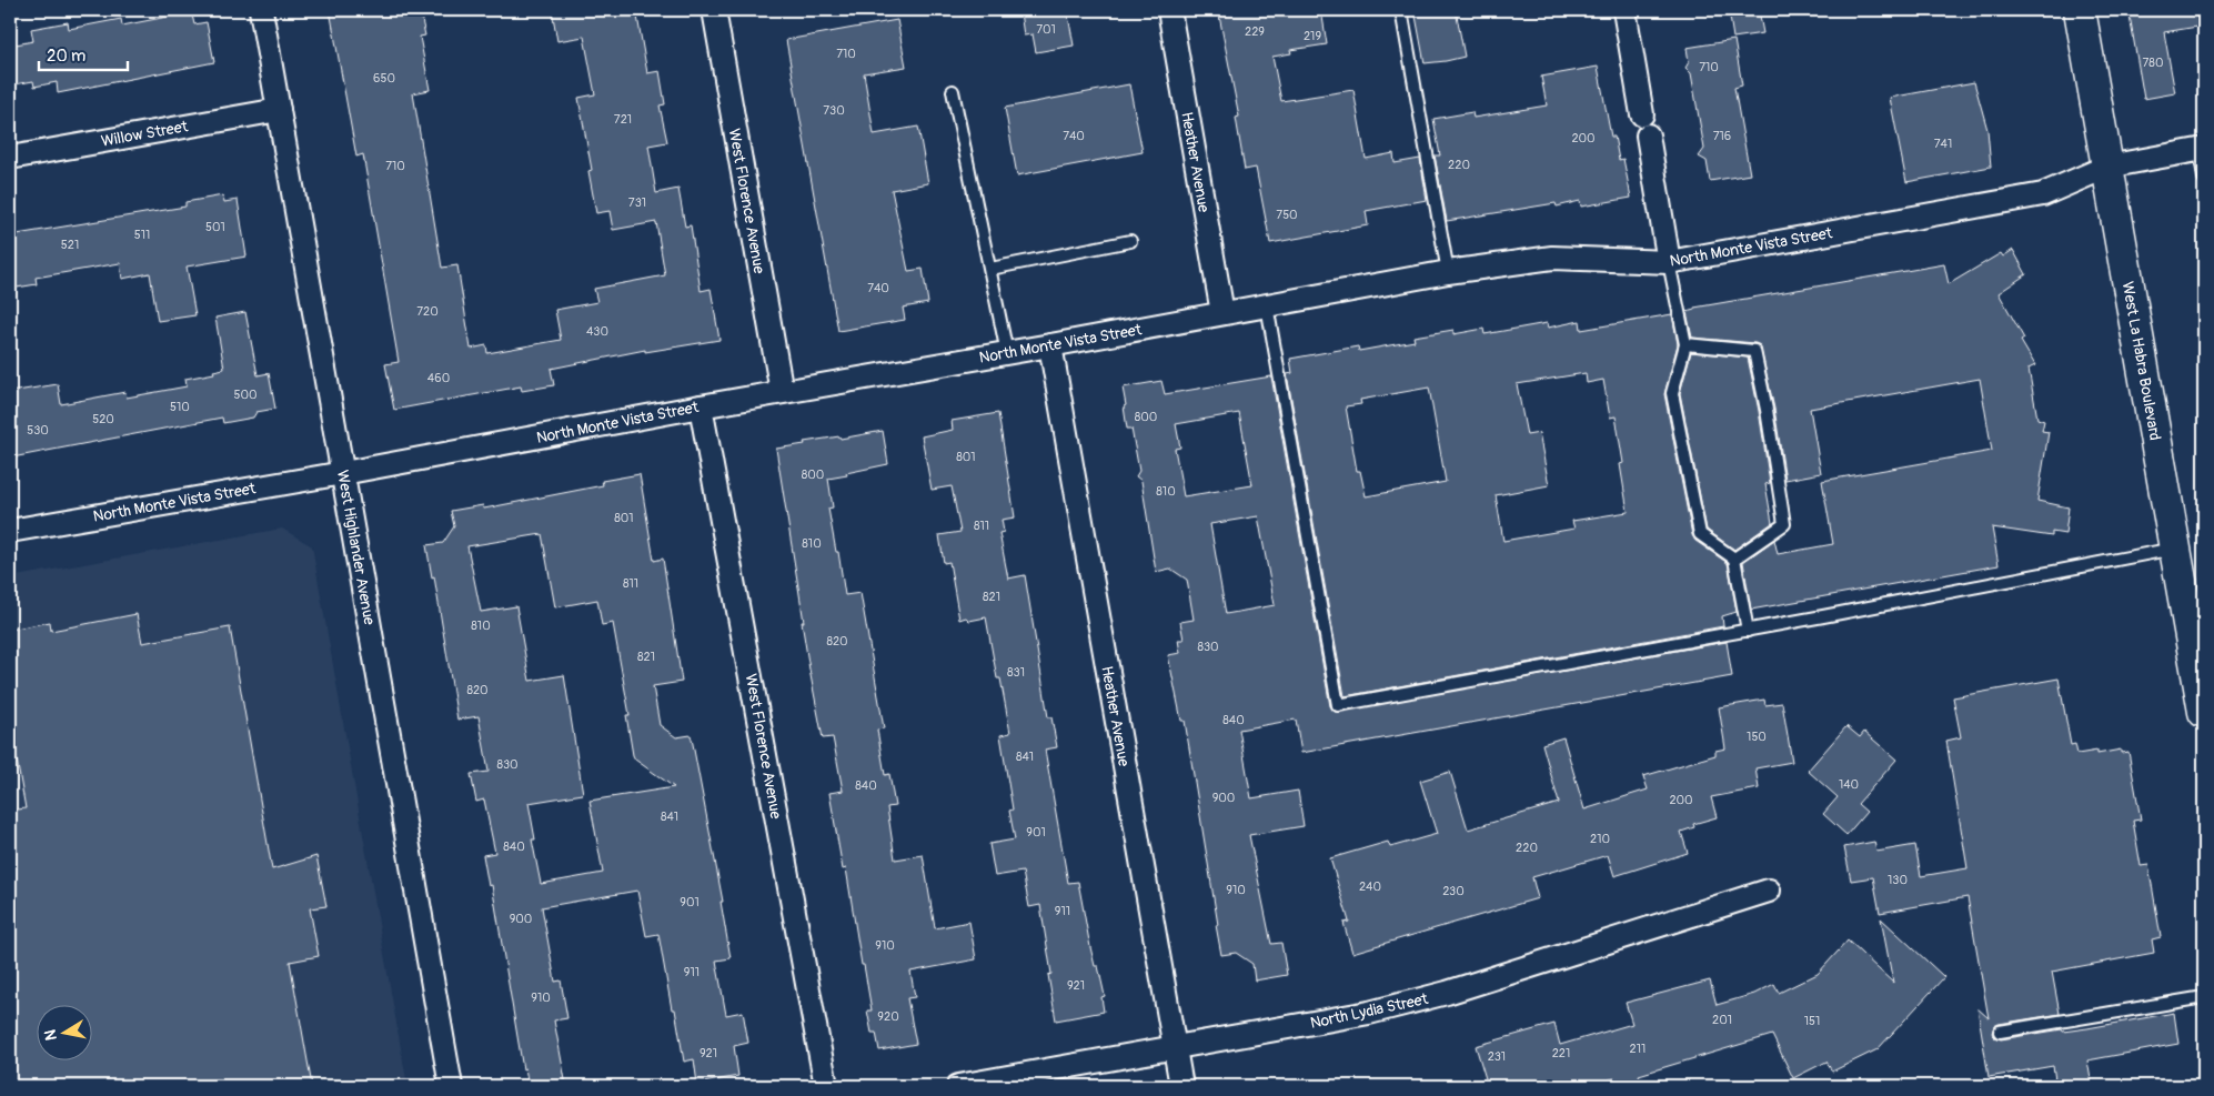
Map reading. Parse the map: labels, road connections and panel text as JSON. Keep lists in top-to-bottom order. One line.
{"streets":{"main road":["West La Habra Boulevard"],"street":["Willow Street","Heather Avenue","West Florence Avenue","North Monte Vista Street","West Highlander Avenue","North Lydia Street"]},"crossings":[["Willow Street","West Highlander Avenue"],["Heather Avenue","North Monte Vista Street"],["Heather Avenue","North Lydia Street"],["West Florence Avenue","North Monte Vista Street"],["North Monte Vista Street","West La Habra Boulevard"],["North Monte Vista Street","West Highlander Avenue"]],"house_numbers":["701","229","219","710","780","710","650","730","721","740","716","200","741","220","710","731","750","501","511","521","740","720","430","460","500","510","800","520","530","801","800","810","801","811","810","811","821","810","820","830","821","831","820","840","150","841","830","140","840","900","200","841","901","210","840","220","130","240","910","230","901","911","900","910","911","921","910","920","201","151","211","921","221","231"],"scale_bar":"20 m","north":"left"}
